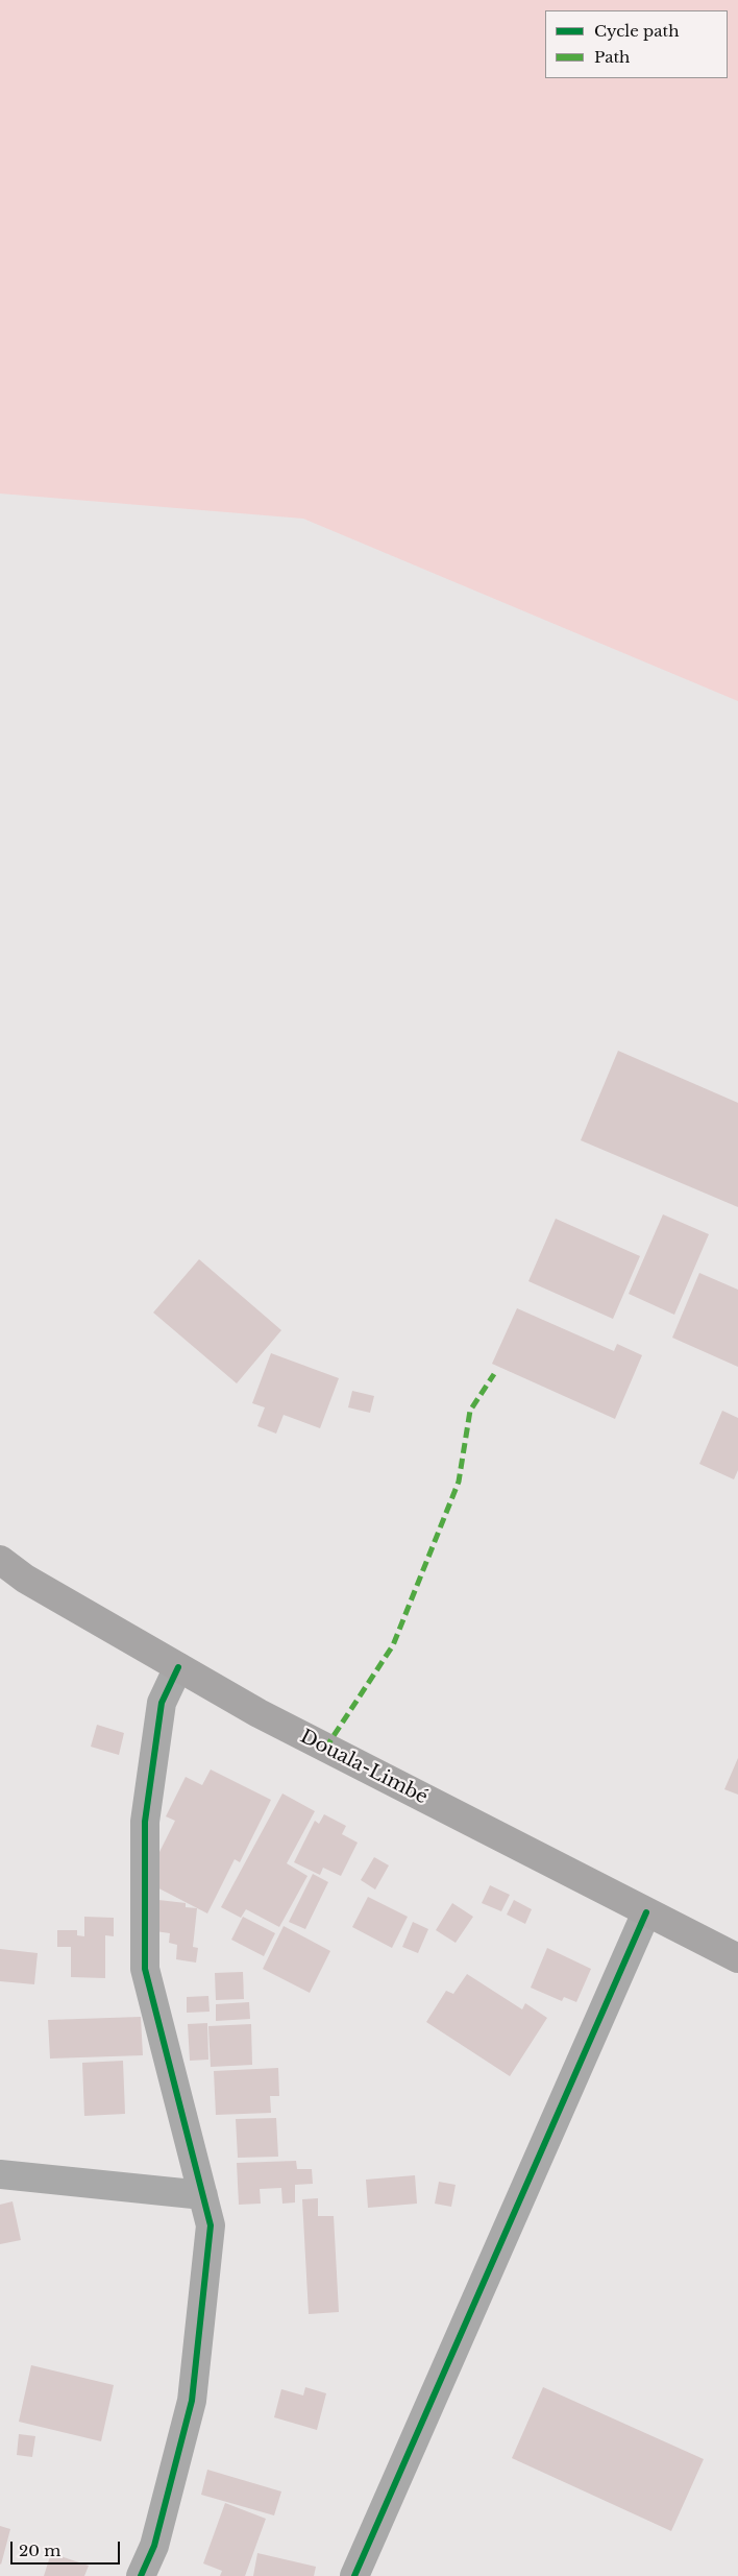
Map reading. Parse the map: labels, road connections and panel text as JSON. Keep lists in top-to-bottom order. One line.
{"streets":{"highway":["Douala-Limbé"]},"legend":["Cycle path","Path"],"scale_bar":"20 m"}
